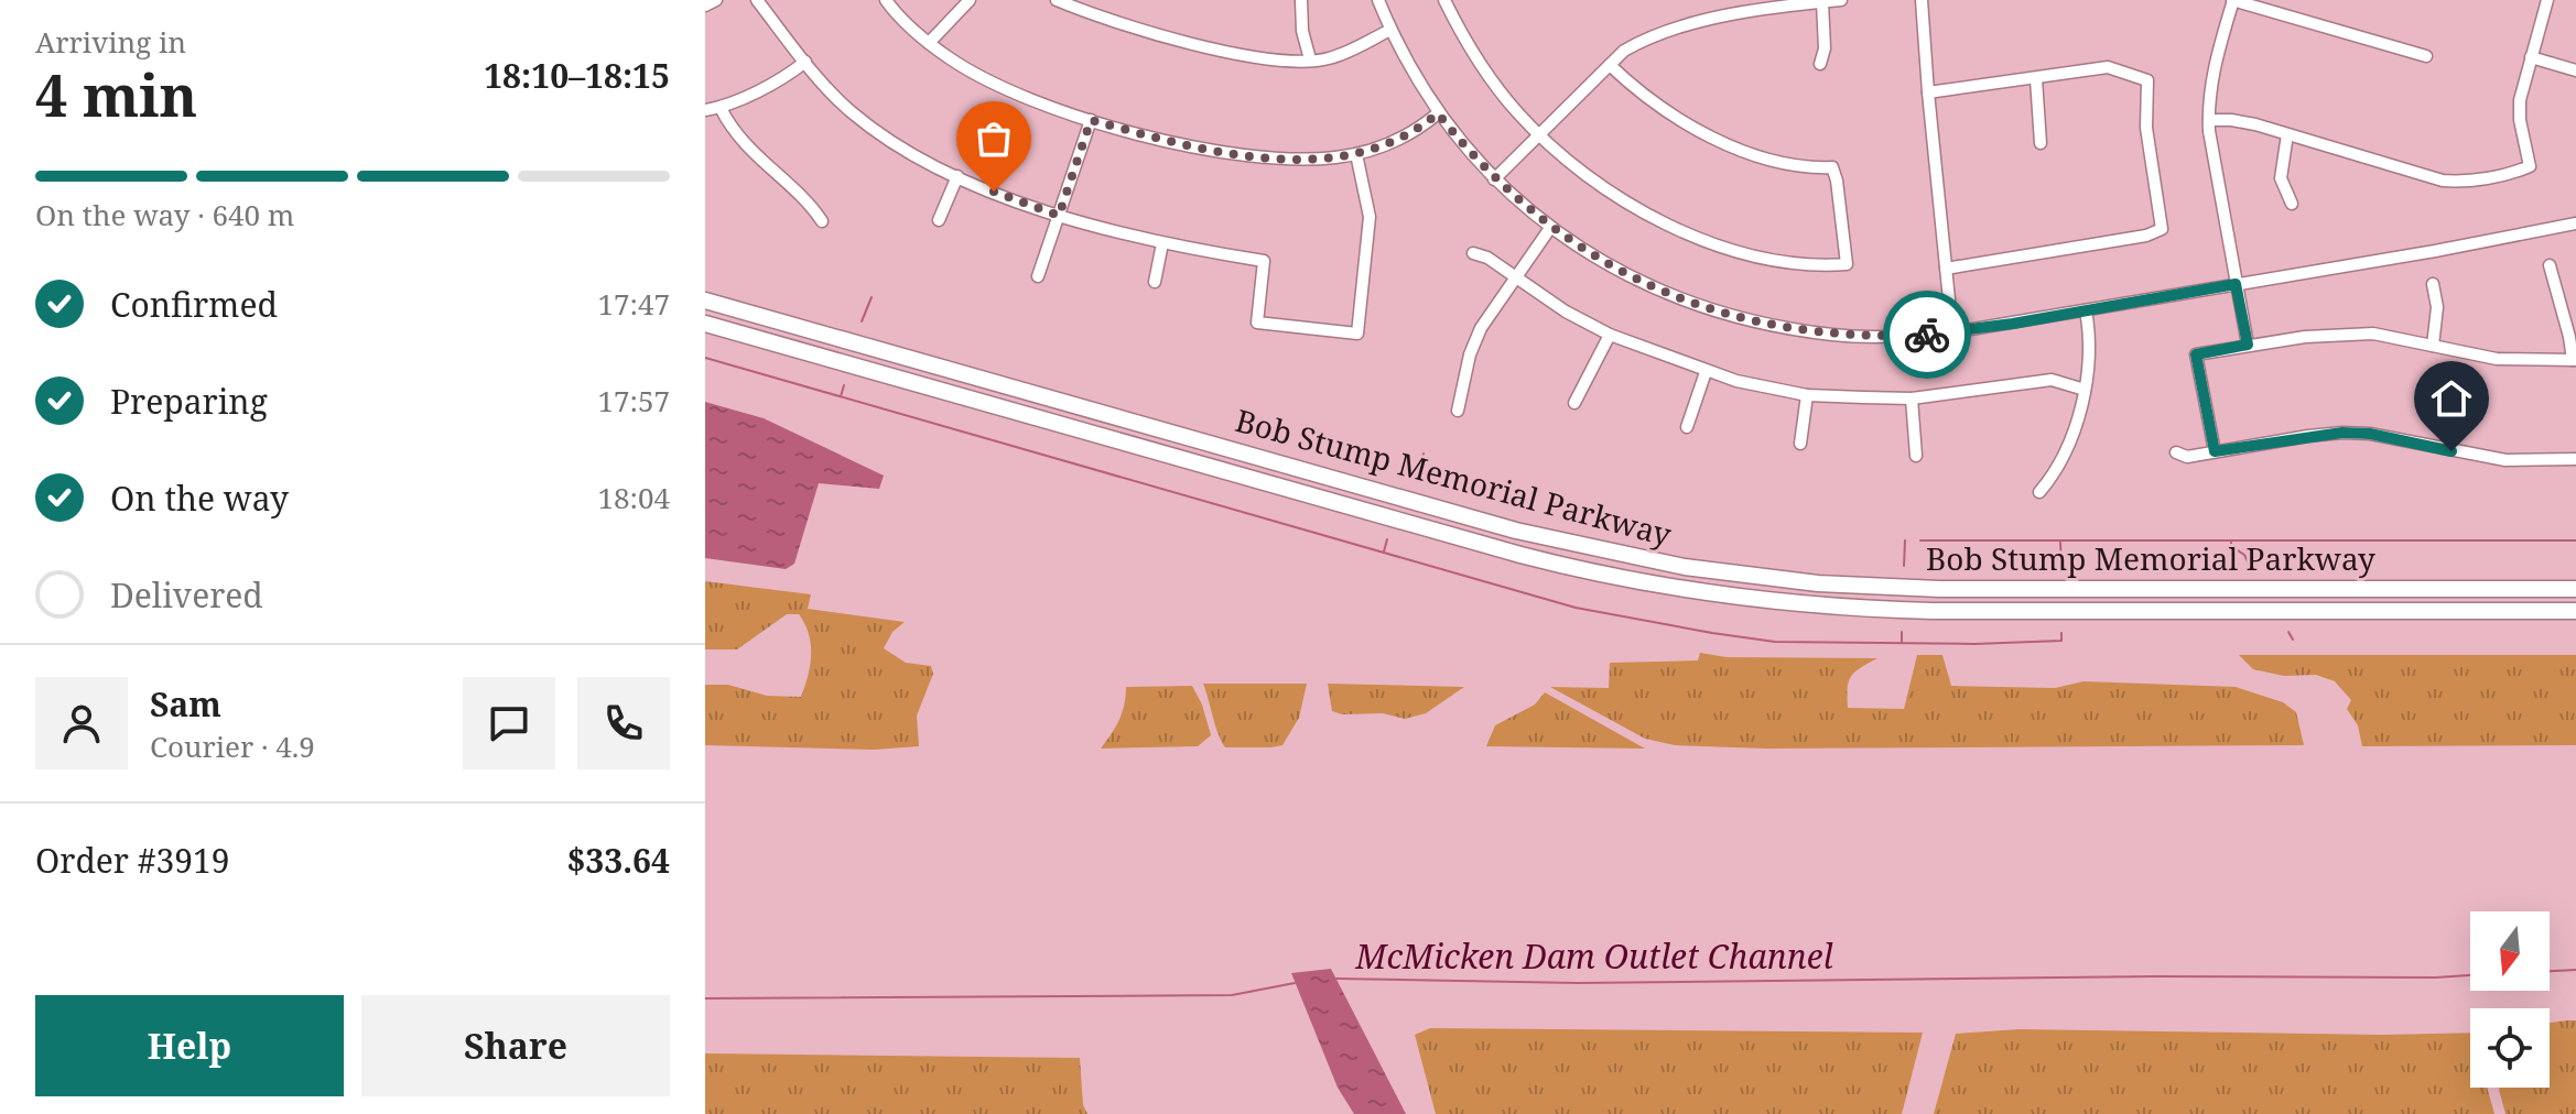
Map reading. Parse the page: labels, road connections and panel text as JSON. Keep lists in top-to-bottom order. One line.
{"streets":{"highway":["Bob Stump Memorial Parkway"]},"water":["McMicken Dam Outlet Channel"],"north":"bottom","page":{"heading":["4 min","Arriving in","18:10–18:15"],"panel":["Sam","Courier · 4.9","Order #3919","$33.64"],"bar":"On the way · 640 m","list":[["Confirmed","17:47"],["Preparing","17:57"],["On the way","18:04"],"Delivered"],"buttons":["Help","Share"]}}
